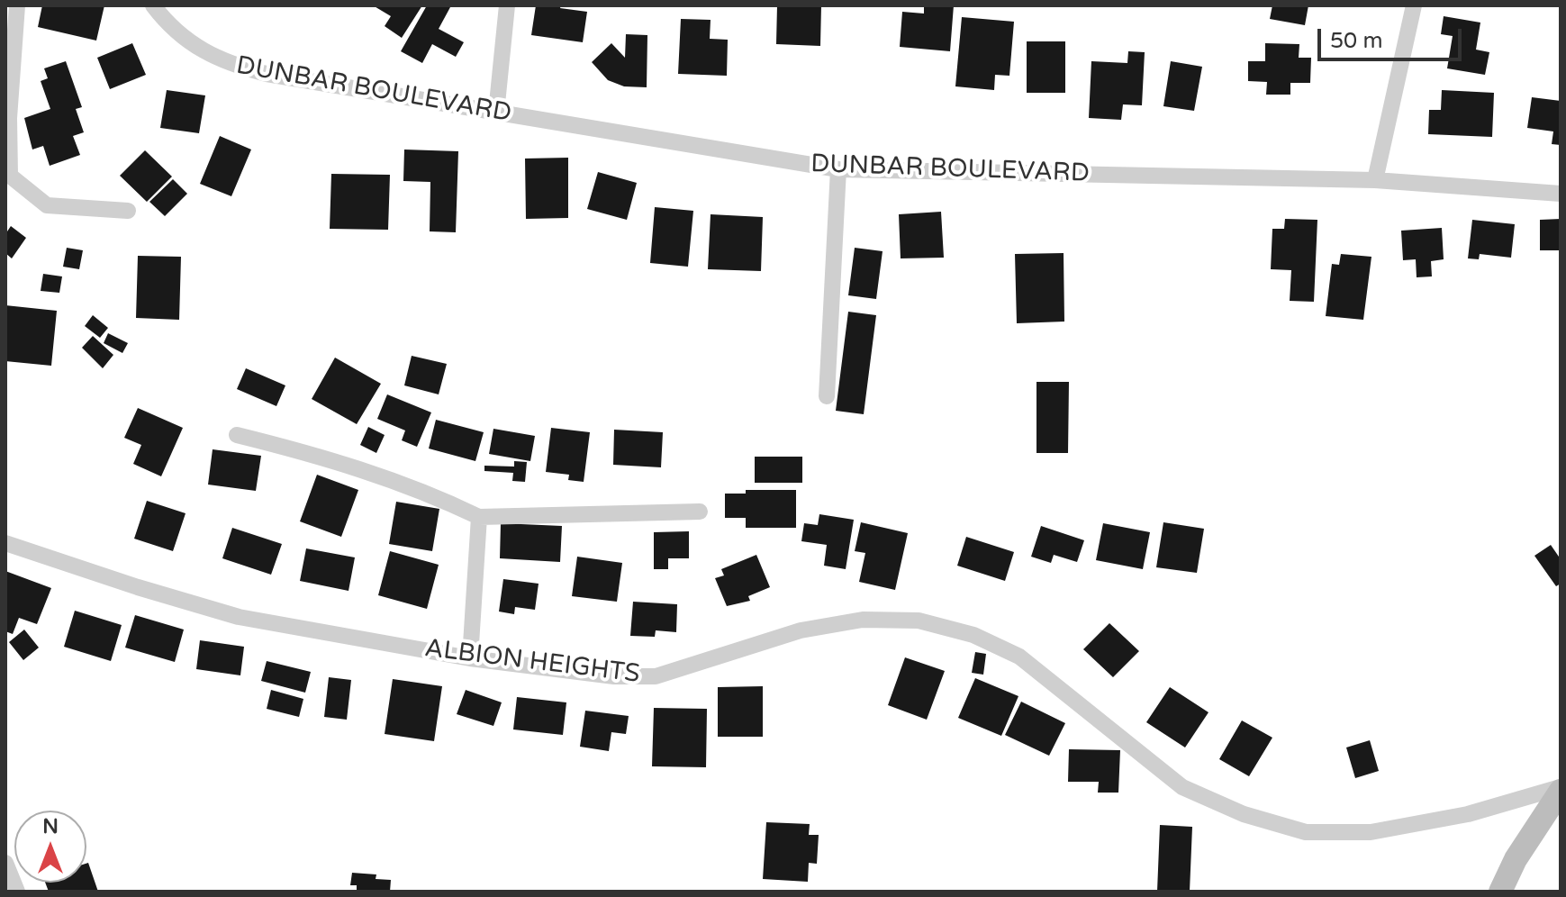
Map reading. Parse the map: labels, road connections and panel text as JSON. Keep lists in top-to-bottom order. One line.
{"streets":{"street":["DUNBAR BOULEVARD","ALBION HEIGHTS"]},"scale_bar":"50 m","north":"top"}
